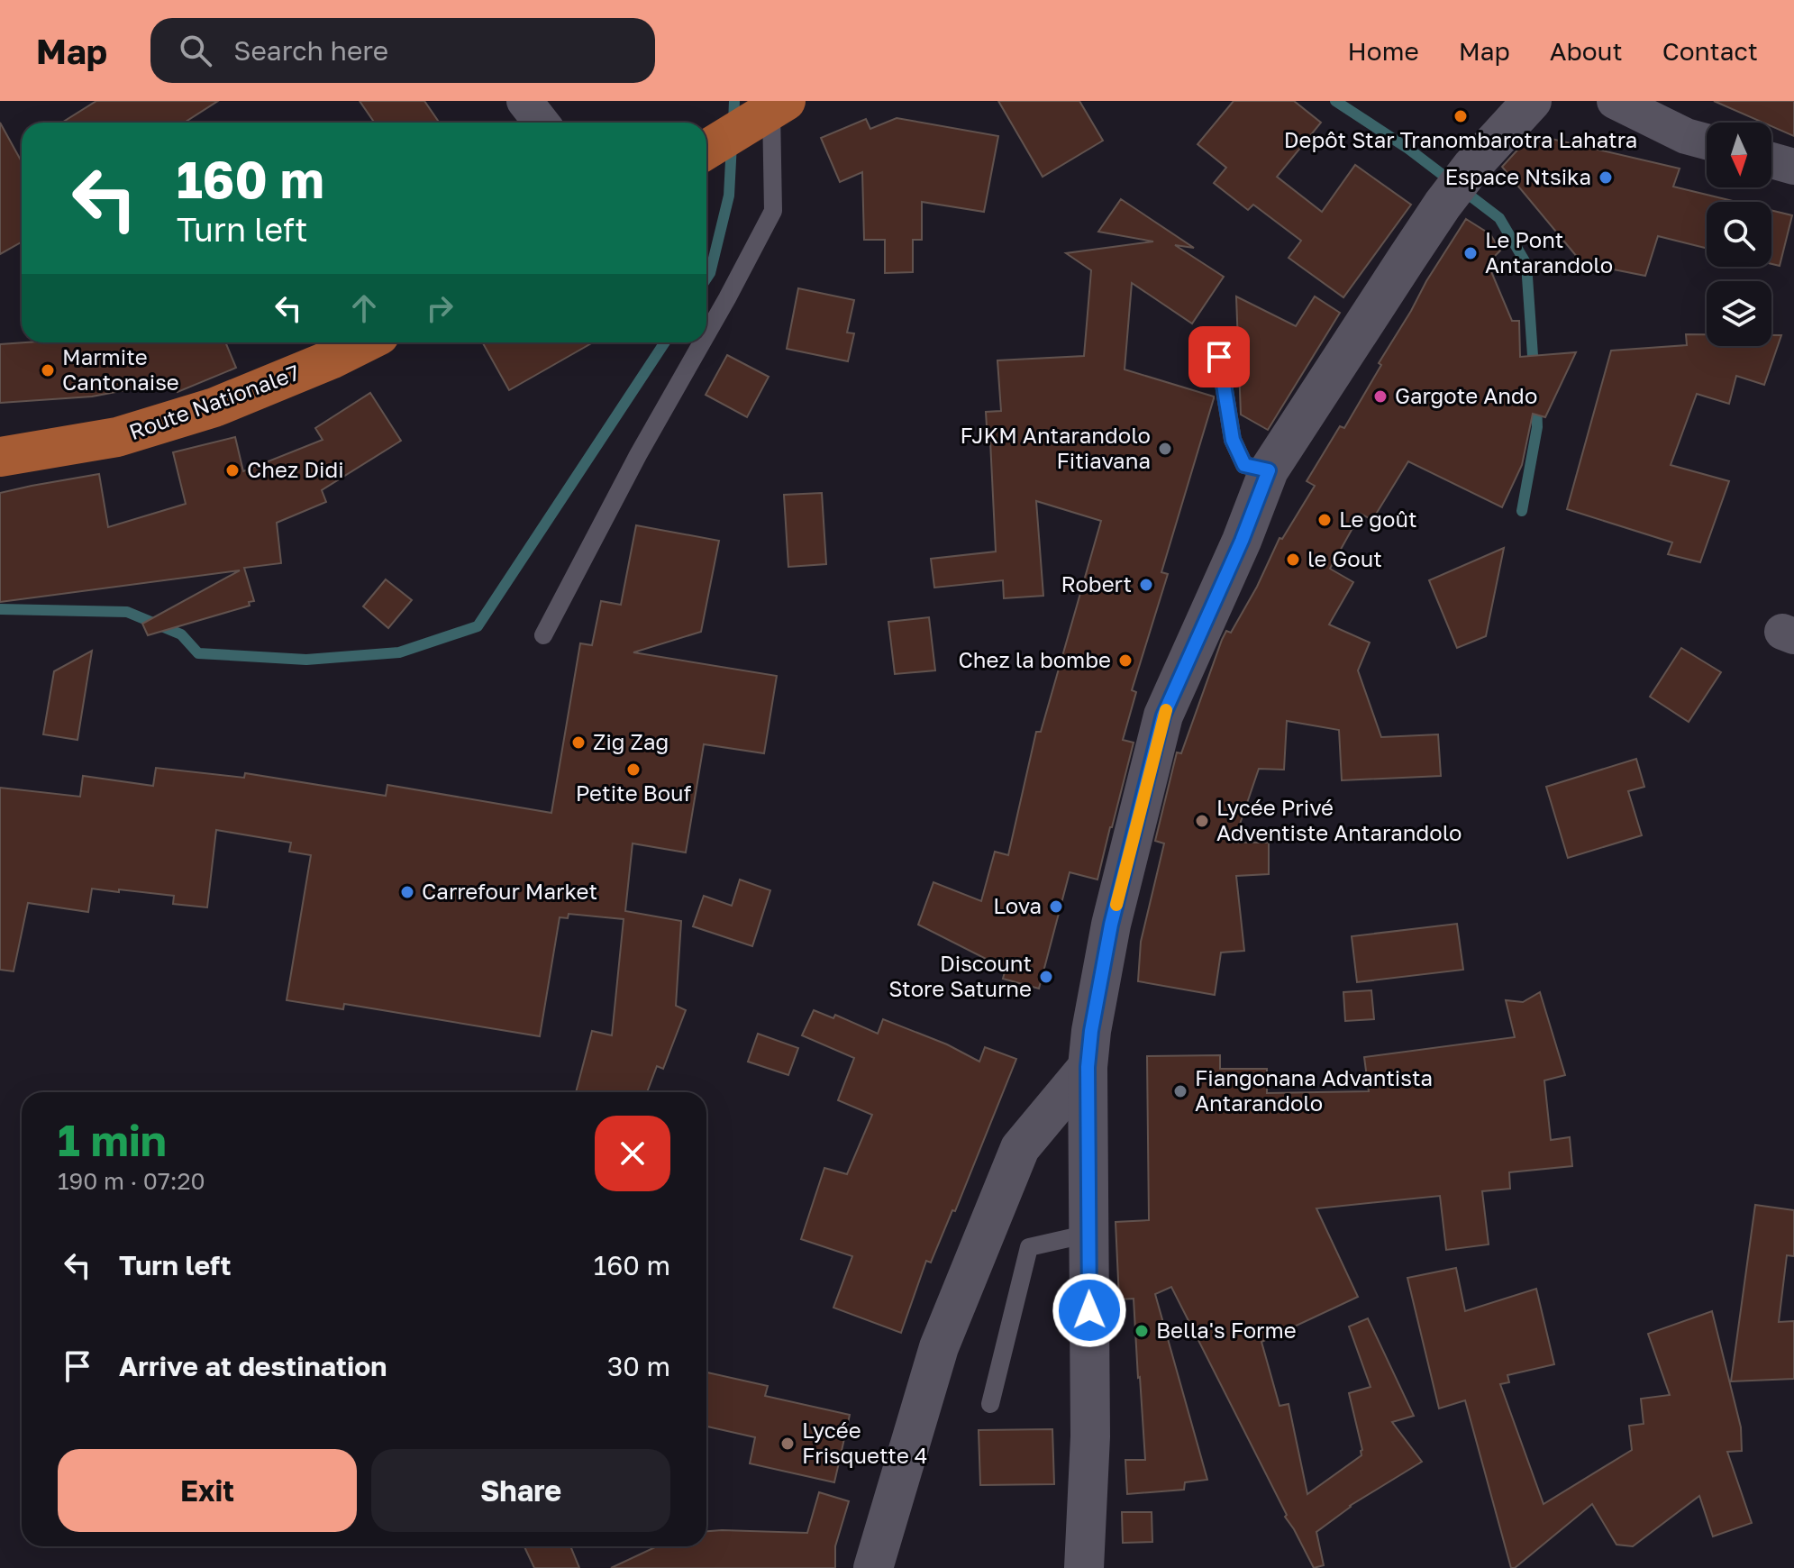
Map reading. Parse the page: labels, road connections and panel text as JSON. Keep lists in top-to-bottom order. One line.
{"streets":{"main road":["Route Nationale7"]},"places":["Depôt Star Tranombarotra Lahatra","Espace Ntsika","Le Pont Antarandolo","Marmite Cantonaise","Gargote Ando","FJKM Antarandolo Fitiavana","Chez Didi","Le goût","le Gout","Robert","Chez la bombe","Zig Zag","Petite Bouf","Lycée Privé Adventiste Antarandolo","Carrefour Market","Lova","Discount Store Saturne","Fiangonana Advantista Antarandolo","Bella's Forme","Lycée Frisquette 4"],"north":"bottom","page":{"header":"Map","search":"Search here","nav":["Home","Map","About","Contact"],"turn":["160 m","Turn left"],"heading":["1 min","190 m · 07:20"],"list":[{"name":"Turn left","value":"160 m"},{"name":"Arrive at destination","value":"30 m"}],"buttons":["Exit","Share"]}}
